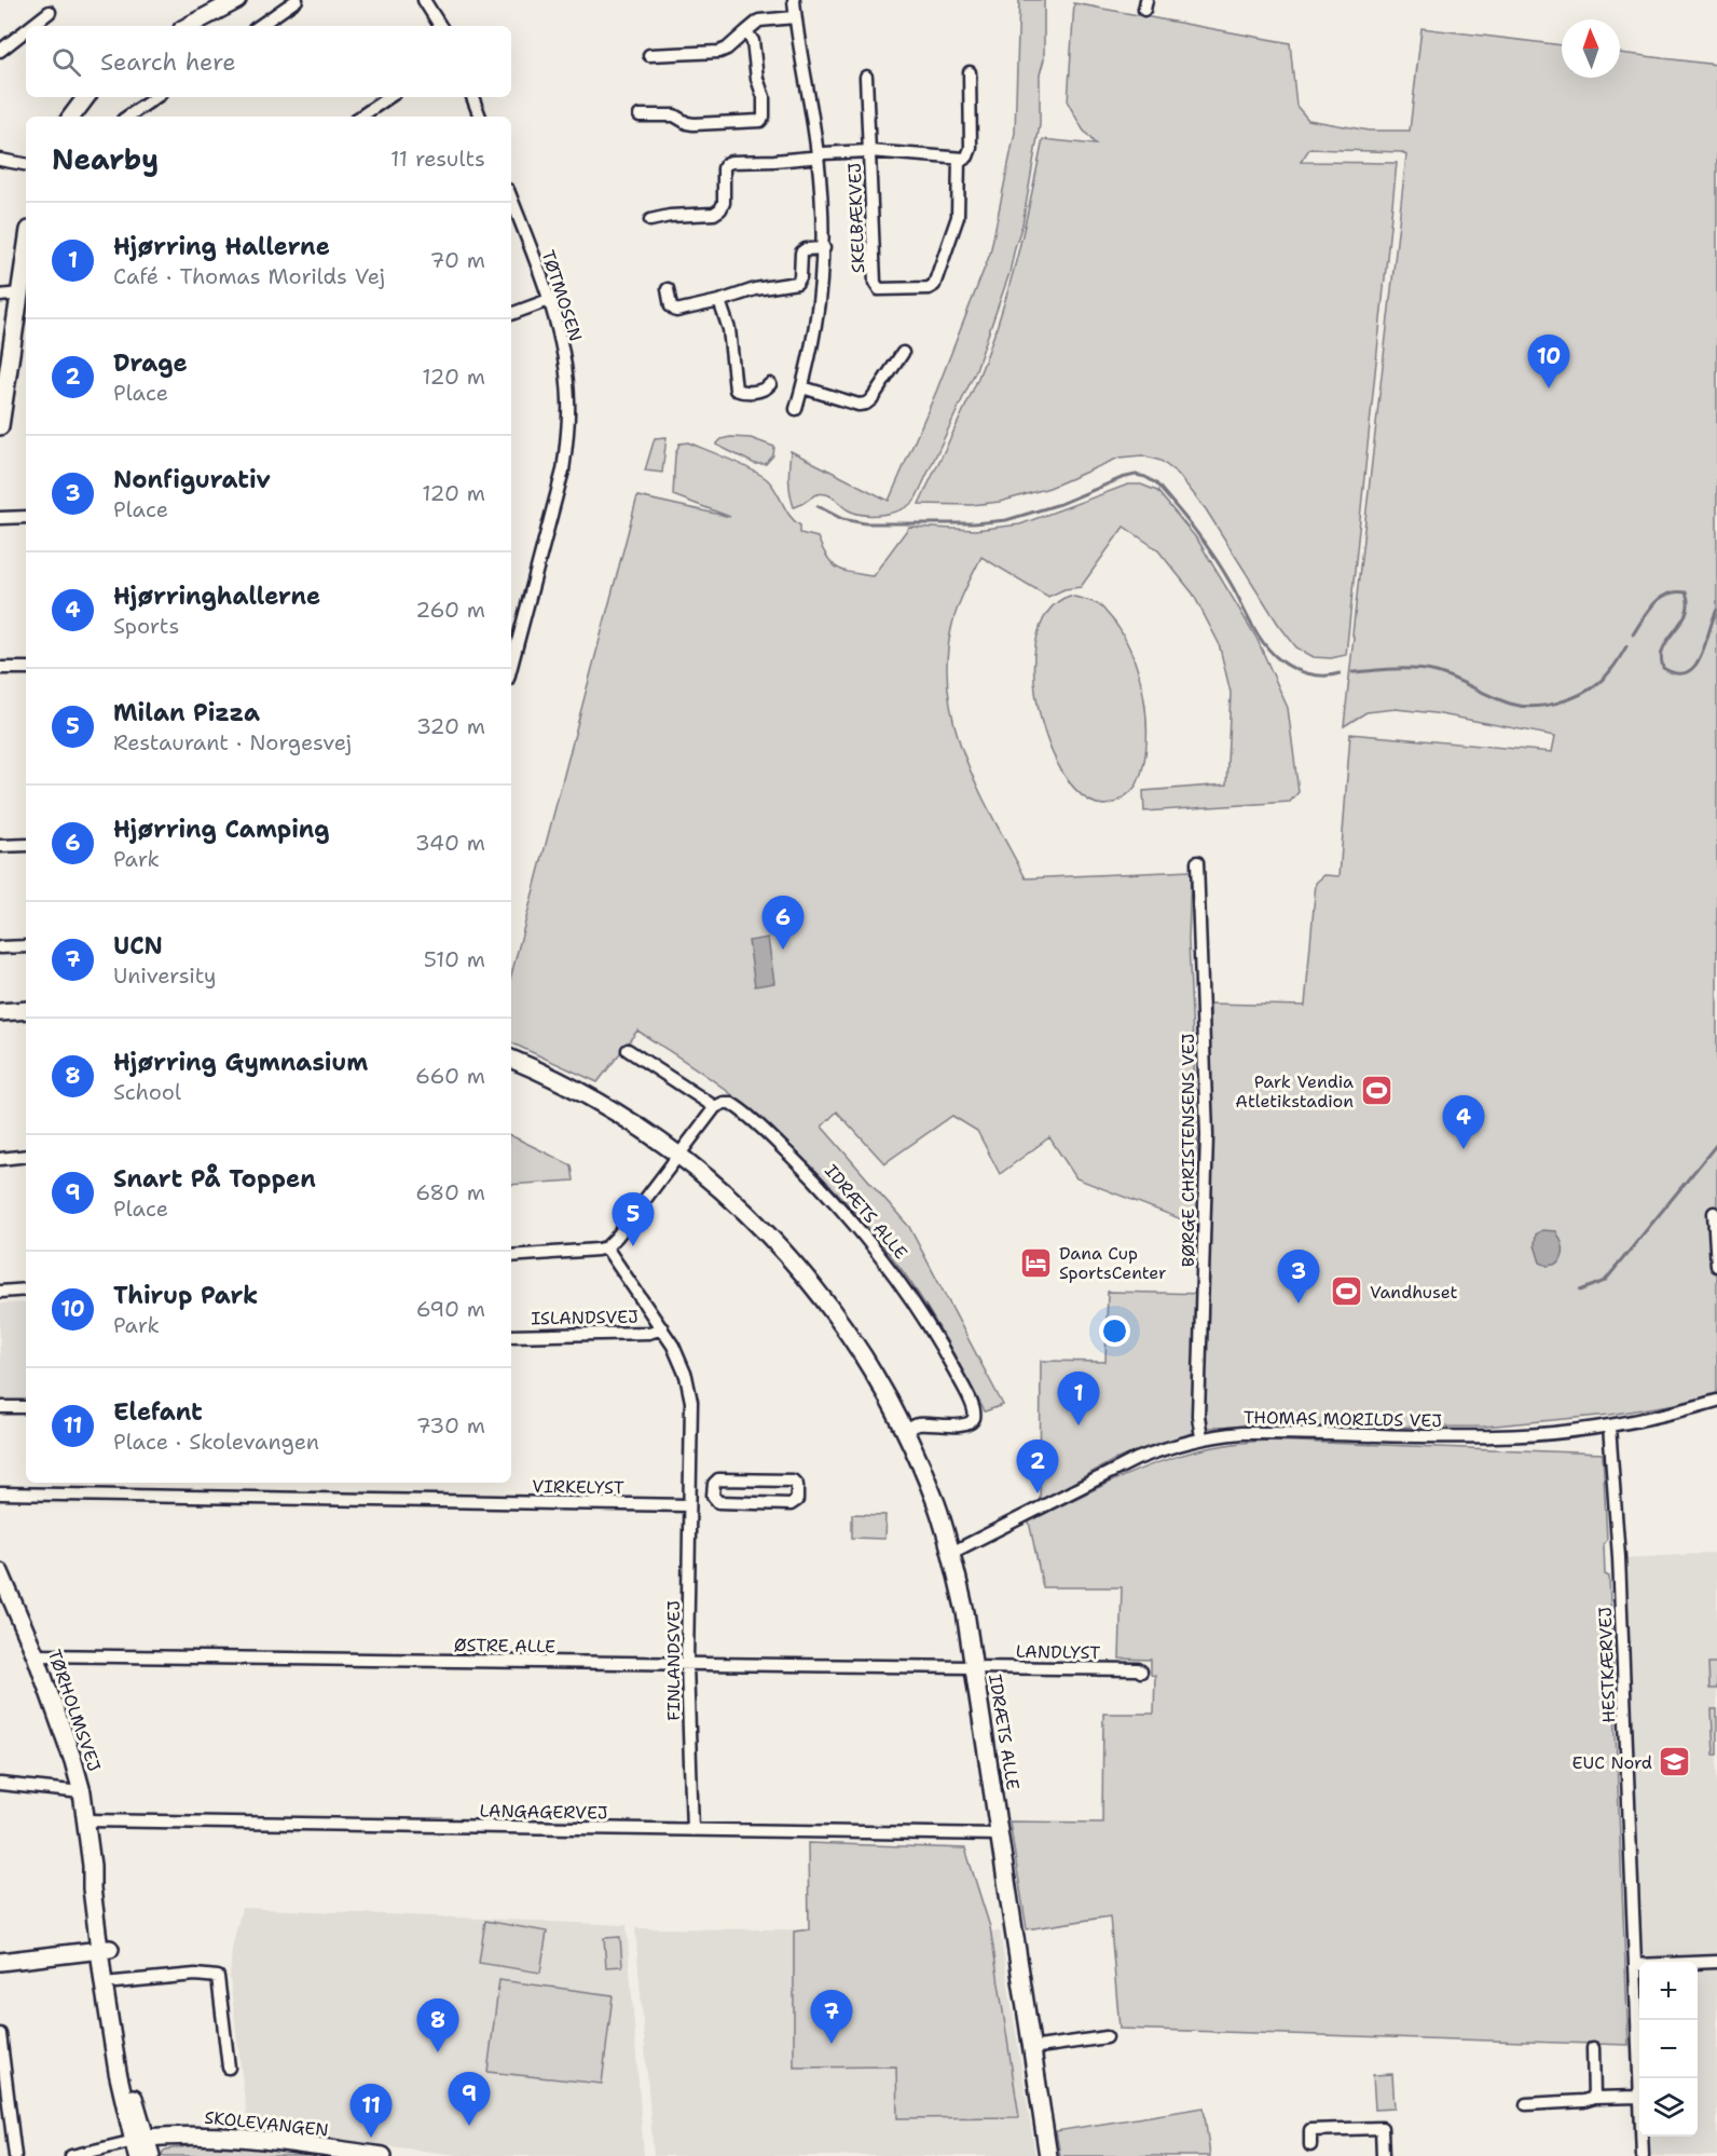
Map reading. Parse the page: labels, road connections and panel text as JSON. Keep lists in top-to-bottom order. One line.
{"streets":{"street":["SKELBÆKVEJ","TØTMOSEN","BØRGE CHRISTENSENS VEJ","IDRÆTS ALLE","ISLANDSVEJ","THOMAS MORILDS VEJ","VIRKELYST","ØSTRE ALLE","LANDLYST","FINLANDSVEJ","HESTKÆRVEJ","TØRHOLMSVEJ","LANGAGERVEJ","SKOLEVANGEN"]},"crossings":[["BØRGE CHRISTENSENS VEJ","THOMAS MORILDS VEJ"],["IDRÆTS ALLE","THOMAS MORILDS VEJ"],["IDRÆTS ALLE","ØSTRE ALLE"],["IDRÆTS ALLE","LANDLYST"],["IDRÆTS ALLE","LANGAGERVEJ"],["ISLANDSVEJ","FINLANDSVEJ"],["THOMAS MORILDS VEJ","HESTKÆRVEJ"],["VIRKELYST","FINLANDSVEJ"],["ØSTRE ALLE","LANDLYST"],["ØSTRE ALLE","FINLANDSVEJ"],["ØSTRE ALLE","TØRHOLMSVEJ"],["FINLANDSVEJ","LANGAGERVEJ"],["TØRHOLMSVEJ","LANGAGERVEJ"],["TØRHOLMSVEJ","SKOLEVANGEN"]],"places":{"sports":["Park Vendia Atletikstadion","Vandhuset"],"hotel":["Dana Cup SportsCenter"],"school or university":["EUC Nord"]},"north":"top","page":{"search":"Search here","heading":["Nearby","11 results"],"list":[{"mark":"1","name":"Hjørring Hallerne","note":"Café · Thomas Morilds Vej","value":"70 m"},{"mark":"2","name":"Drage","note":"Place","value":"120 m"},{"mark":"3","name":"Nonfigurativ","note":"Place","value":"120 m"},{"mark":"4","name":"Hjørringhallerne","note":"Sports","value":"260 m"},{"mark":"5","name":"Milan Pizza","note":"Restaurant · Norgesvej","value":"320 m"},{"mark":"6","name":"Hjørring Camping","note":"Park","value":"340 m"},{"mark":"7","name":"UCN","note":"University","value":"510 m"},{"mark":"8","name":"Hjørring Gymnasium","note":"School","value":"660 m"},{"mark":"9","name":"Snart På Toppen","note":"Place","value":"680 m"},{"mark":"10","name":"Thirup Park","note":"Park","value":"690 m"},{"mark":"11","name":"Elefant","note":"Place · Skolevangen","value":"730 m"}],"pins":["10","6","4","5","3","1","2","7","8","9","11"],"map_buttons":["+","−"]}}
